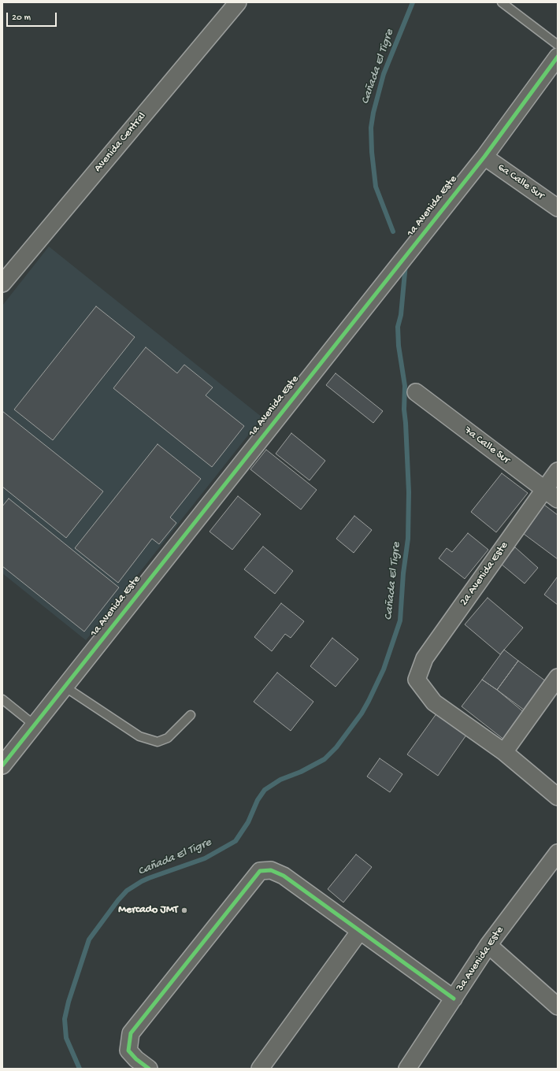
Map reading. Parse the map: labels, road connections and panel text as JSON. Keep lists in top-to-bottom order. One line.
{"streets":{"street":["Avenida Central","6a Calle Sur","1a Avenida Este","7a Calle Sur","2a Avenida Este","3a Avenida Este"]},"crossings":[["6a Calle Sur","1a Avenida Este"],["7a Calle Sur","2a Avenida Este"]],"water":["Cañada El Tigre"],"places":["Mercado JMT"],"scale_bar":"20 m"}
